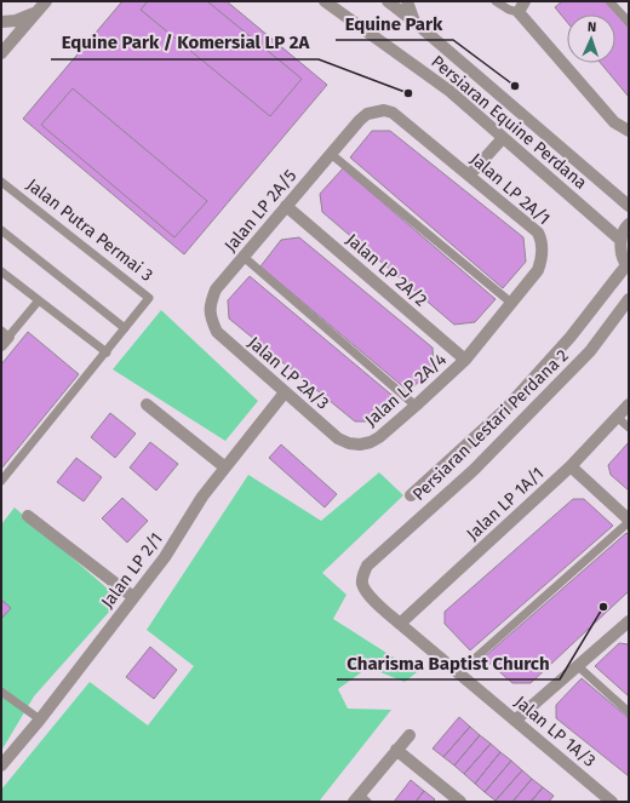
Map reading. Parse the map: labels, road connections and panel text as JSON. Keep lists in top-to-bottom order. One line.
{"streets":{"street":["Persiaran Equine Perdana","Jalan LP 2A/1","Jalan LP 2A/5","Jalan LP 2A/2","Jalan LP 2A/3","Jalan LP 2A/4","Persiaran Lestari Perdana 2","Jalan LP 1A/1","Jalan LP 2/1","Jalan LP 1A/3"],"lane":["Jalan Putra Permai 3"]},"crossings":[["Jalan LP 2A/1","Jalan LP 2A/5"],["Jalan LP 2A/1","Jalan LP 2A/2"],["Jalan LP 2A/1","Jalan LP 2A/4"],["Jalan LP 2A/5","Jalan LP 2A/2"],["Jalan LP 2A/5","Jalan LP 2A/3"],["Jalan LP 2A/2","Jalan LP 2A/4"],["Jalan LP 2A/3","Jalan LP 2A/4"],["Jalan LP 2A/3","Jalan LP 2/1"],["Persiaran Lestari Perdana 2","Jalan LP 1A/3"],["Jalan LP 1A/1","Jalan LP 1A/3"]],"places":["Equine Park","Equine Park / Komersial LP 2A","Charisma Baptist Church"],"north":"top"}
